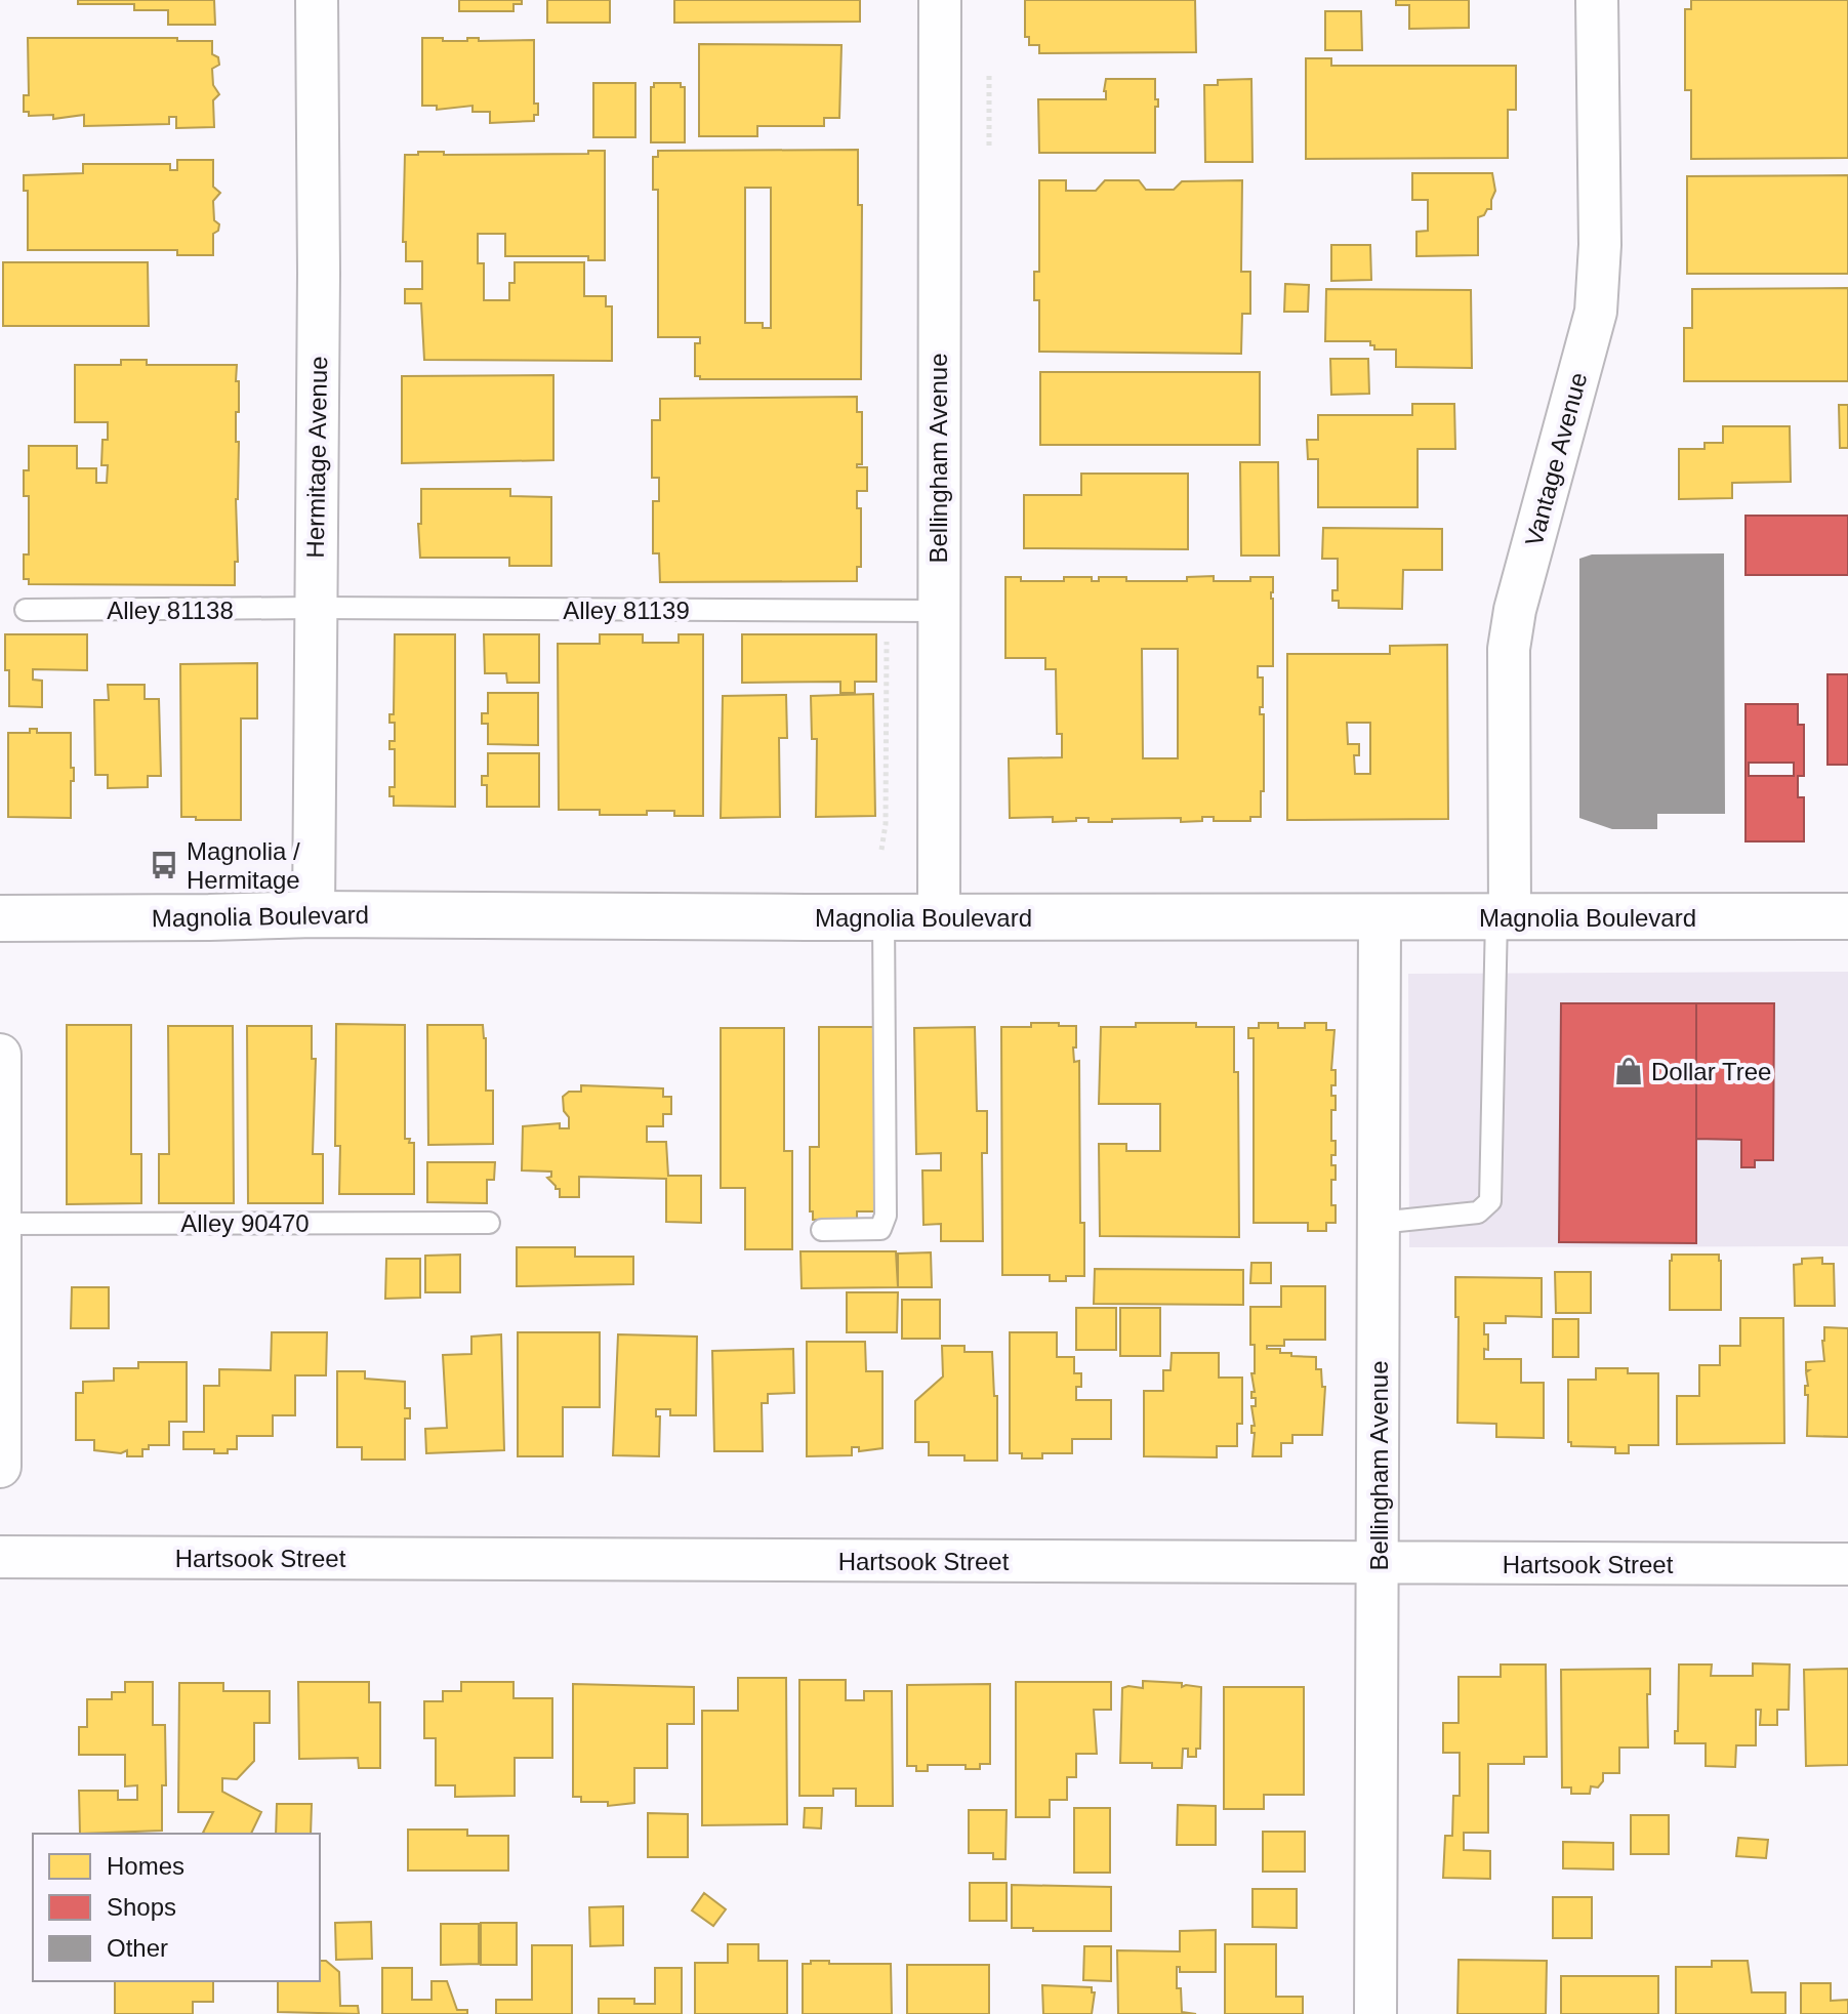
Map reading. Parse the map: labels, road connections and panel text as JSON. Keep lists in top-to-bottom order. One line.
{"streets":{"main road":["Magnolia Boulevard"],"street":["Hermitage Avenue","Bellingham Avenue","Vantage Avenue","Hartsook Street"],"lane":["Alley 81138","Alley 81139","Alley 90470"]},"crossings":[["Hermitage Avenue","Alley 81138"],["Hermitage Avenue","Alley 81139"],["Hermitage Avenue","Magnolia Boulevard"],["Bellingham Avenue","Alley 81139"],["Bellingham Avenue","Magnolia Boulevard"],["Bellingham Avenue","Hartsook Street"],["Vantage Avenue","Magnolia Boulevard"],["Alley 81138","Alley 81139"]],"places":{"bus stop":["Magnolia / Hermitage"],"shop":["Dollar Tree"]},"legend":["Homes","Shops","Other"]}
